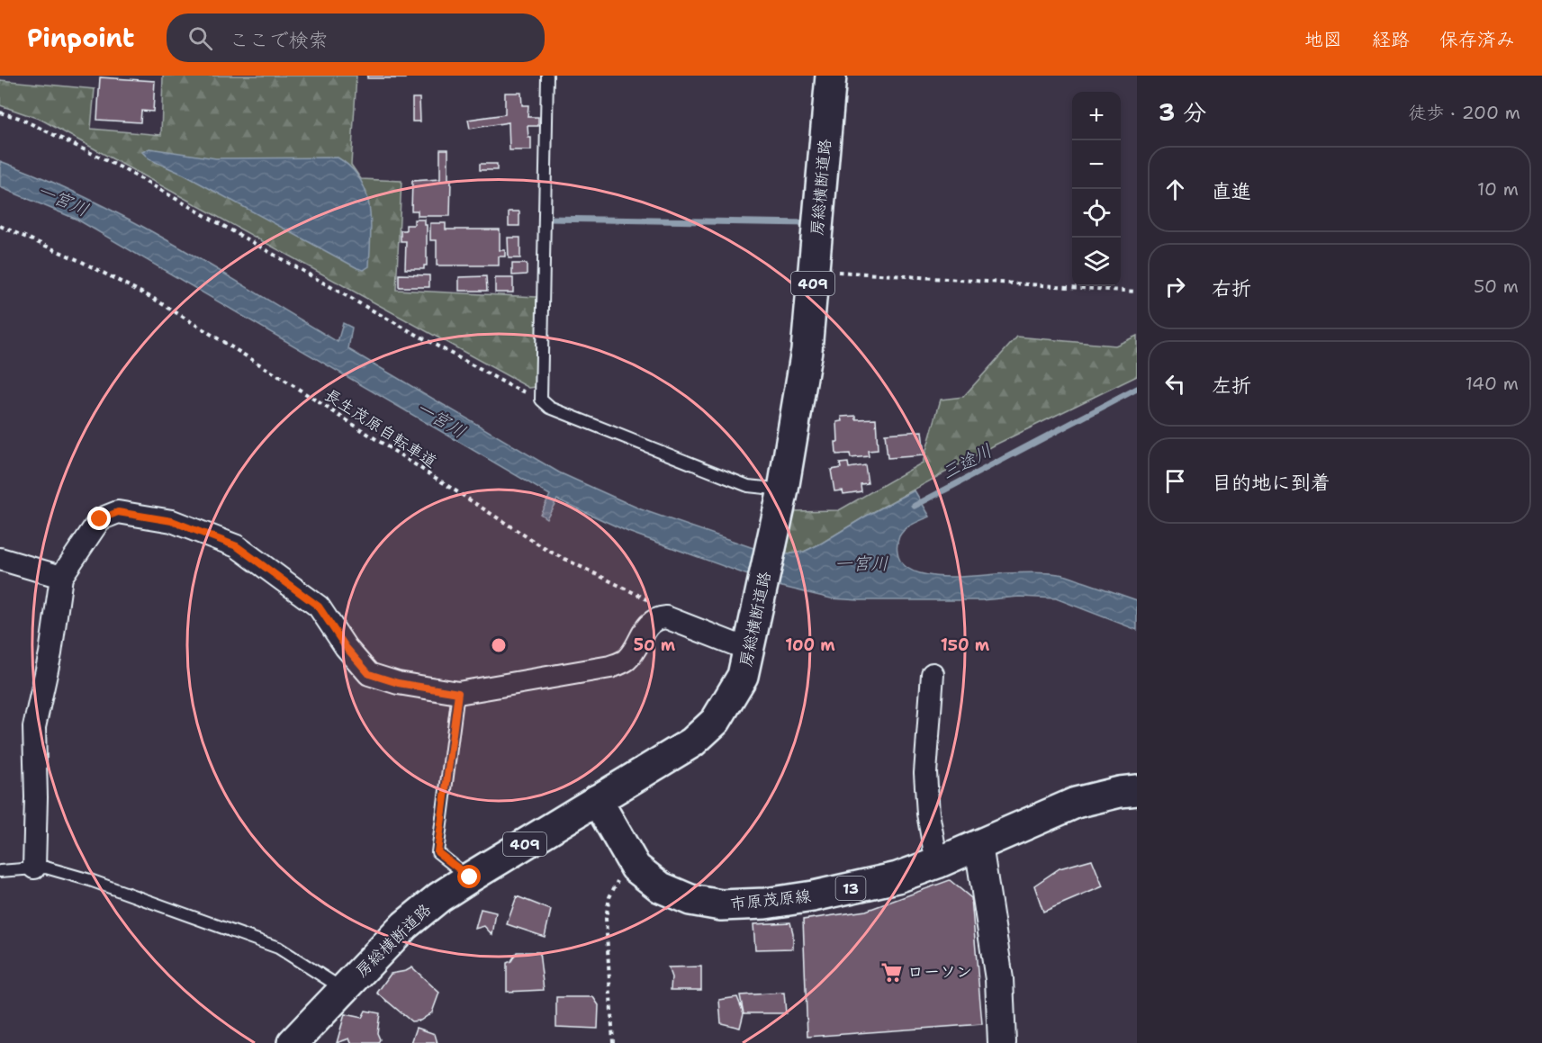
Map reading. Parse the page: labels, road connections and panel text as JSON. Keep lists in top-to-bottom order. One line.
{"streets":{"main road":["房総横断道路","409","13","市原茂原線"],"path":["長生茂原自転車道"]},"crossings":[["房総横断道路","市原茂原線"]],"water":["一宮川","三途川"],"places":{"supermarket":["ローソン"]},"page":{"header":"Pinpoint","search":"ここで検索","nav":["地図","経路","保存済み"],"heading":["3 分","徒歩 · 200 m"],"map_buttons":["+","−"],"list":[["直進","10 m"],["右折","50 m"],["左折","140 m"],"目的地に到着"]},"rings":["50 m","100 m","150 m"]}
